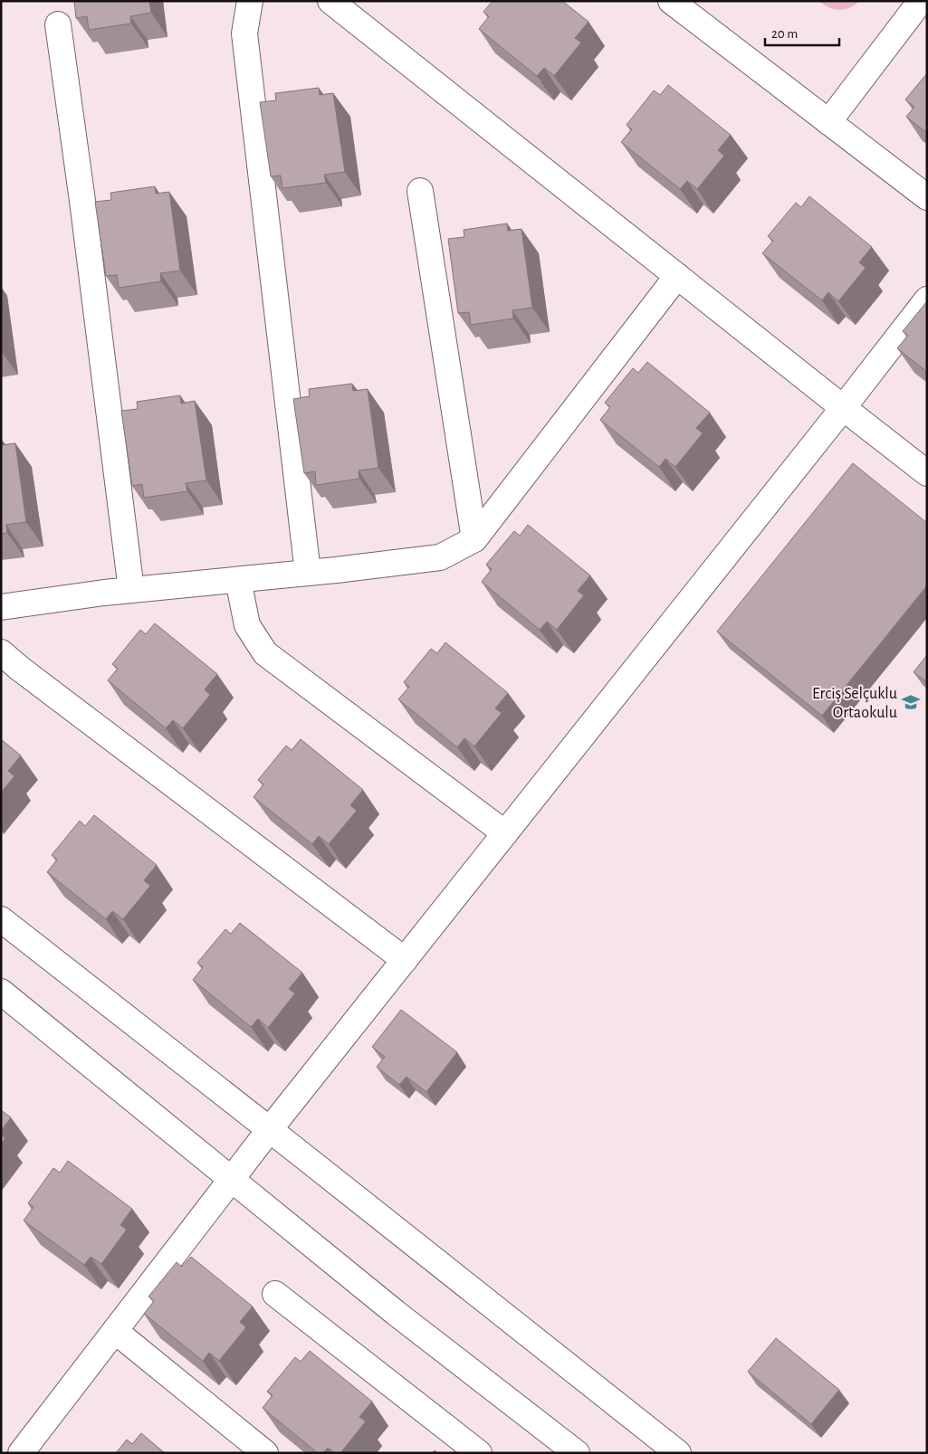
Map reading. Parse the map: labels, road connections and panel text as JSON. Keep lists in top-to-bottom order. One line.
{"places":{"school or university":["Erciş Selçuklu Ortaokulu"]},"scale_bar":"20 m"}
